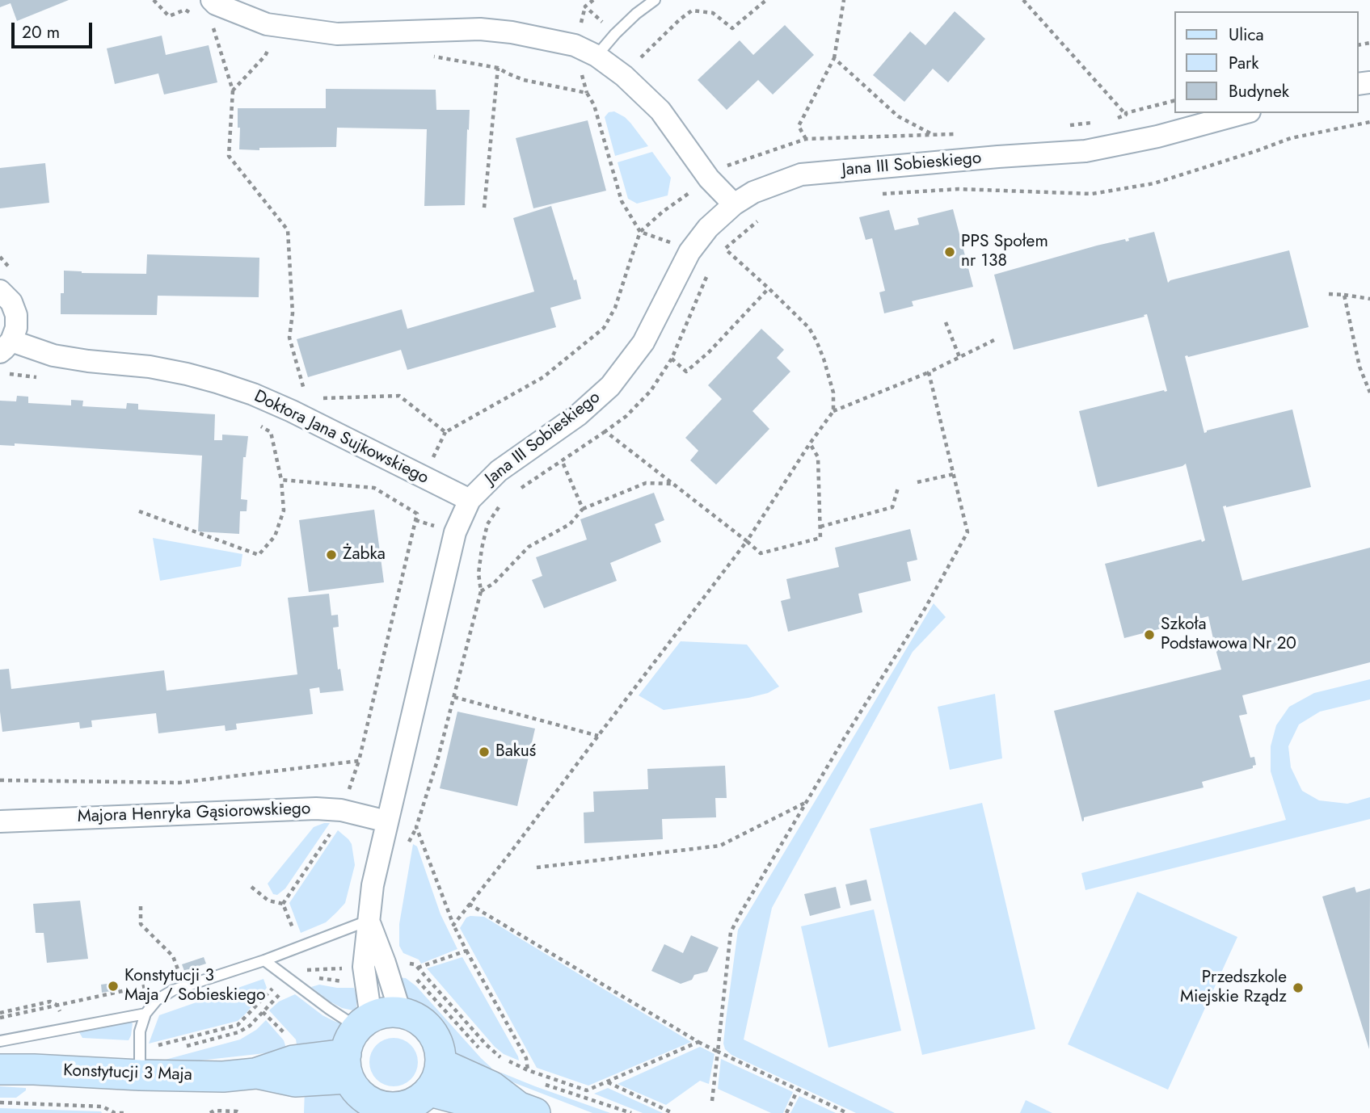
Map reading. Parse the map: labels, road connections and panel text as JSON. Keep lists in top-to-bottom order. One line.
{"streets":{"street":["Jana III Sobieskiego","Doktora Jana Sujkowskiego","Majora Henryka Gąsiorowskiego","Konstytucji 3 Maja"]},"crossings":[["Jana III Sobieskiego","Doktora Jana Sujkowskiego"],["Jana III Sobieskiego","Majora Henryka Gąsiorowskiego"],["Jana III Sobieskiego","Konstytucji 3 Maja"]],"places":["PPS Społem nr 138","Żabka","Szkoła Podstawowa Nr 20","Bakuś","Konstytucji 3 Maja / Sobieskiego","Przedszkole Miejskie Rządz"],"legend":["Ulica","Park","Budynek"],"scale_bar":"20 m"}
